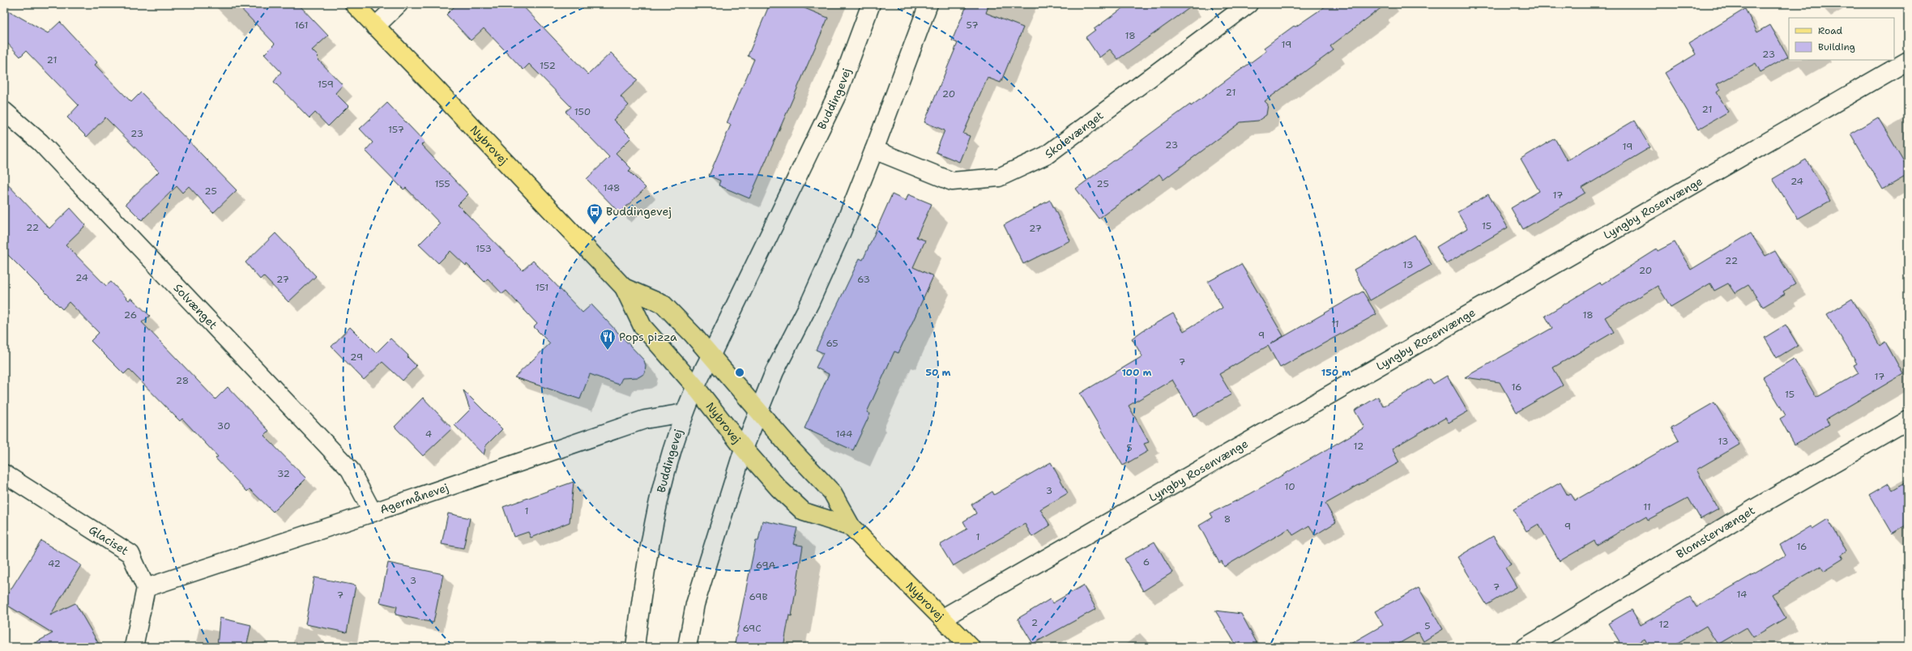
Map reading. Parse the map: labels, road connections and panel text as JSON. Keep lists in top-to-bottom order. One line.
{"streets":{"main road":["Nybrovej"],"street":["Buddingevej","Skolevænget","Lyngby Rosenvænge","Solvænget","Agermånevej","Blomstervænget","Glaciset"]},"crossings":[["Buddingevej","Nybrovej"],["Buddingevej","Agermånevej"],["Nybrovej","Lyngby Rosenvænge"],["Solvænget","Agermånevej"],["Agermånevej","Glaciset"]],"places":{"bus stop":["Buddingevej"],"restaurant":["Pops pizza"]},"house_numbers":["161","57","18","19","23","21","152","159","21","20","21","150","157","23","23","19","24","155","25","148","25","17","15","22","27","153","22","13","20","24","27","63","151","26","18","11","9","65","29","7","17","28","16","15","30","4","144","13","12","5","32","10","3","11","1","8","9","1","16","6","42","69A","3","7","14","7","69B","2","12","5","69C"],"legend":["Road","Building"],"rings":["50 m","100 m","150 m"]}
